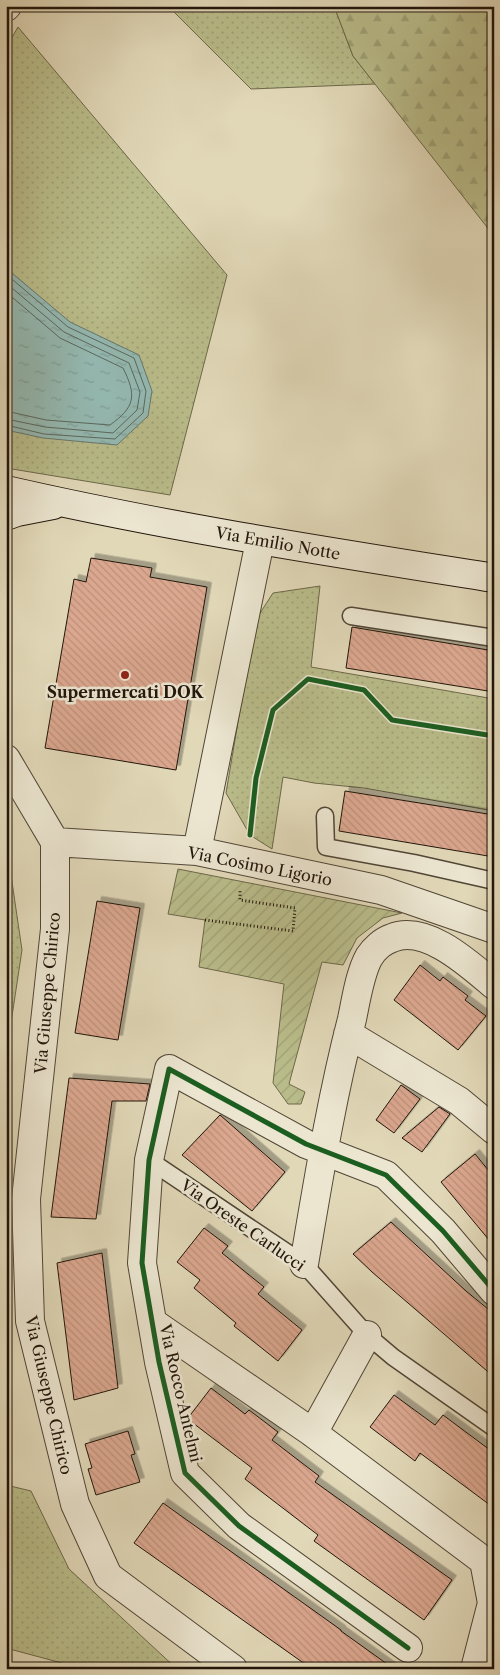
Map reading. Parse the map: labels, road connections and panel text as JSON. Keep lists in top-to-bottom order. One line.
{"streets":{"street":["Via Emilio Notte","Via Cosimo Ligorio","Via Giuseppe Chirico","Via Rocco Antelmi"],"lane":["Via Oreste Carlucci"]},"crossings":[["Via Cosimo Ligorio","Via Giuseppe Chirico"],["Via Oreste Carlucci","Via Rocco Antelmi"]],"places":["Supermercati DOK"]}
